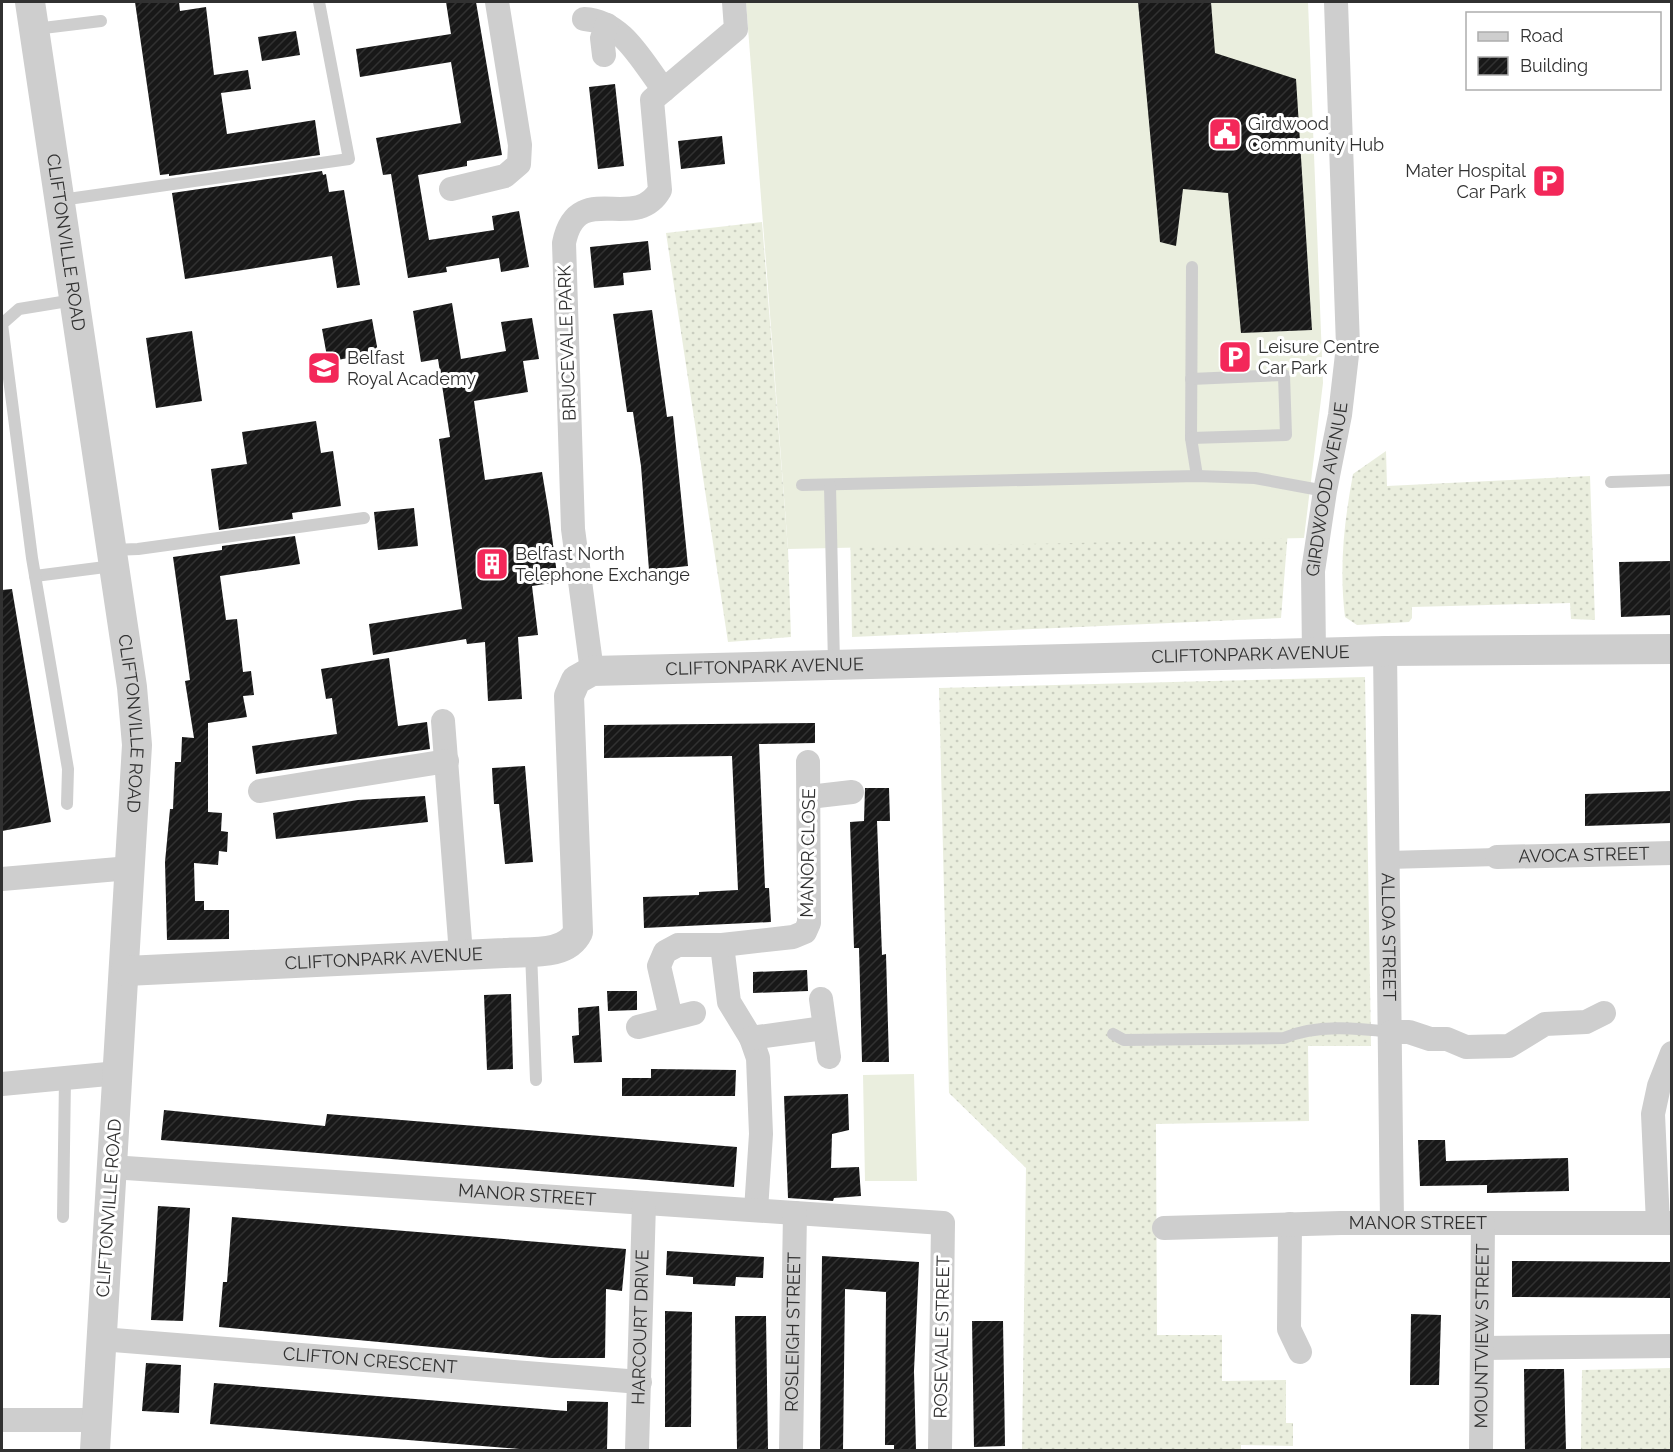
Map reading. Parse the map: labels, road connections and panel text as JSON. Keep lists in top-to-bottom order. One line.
{"streets":{"street":["CLIFTONVILLE ROAD","BRUCEVALE PARK","GIRDWOOD AVENUE","CLIFTONPARK AVENUE","MANOR CLOSE","AVOCA STREET","ALLOA STREET","MANOR STREET","HARCOURT DRIVE","ROSLEIGH STREET","ROSEVALE STREET","MOUNTVIEW STREET","CLIFTON CRESCENT"]},"crossings":[["CLIFTONVILLE ROAD","CLIFTONPARK AVENUE"],["CLIFTONVILLE ROAD","MANOR STREET"],["CLIFTONVILLE ROAD","CLIFTON CRESCENT"],["BRUCEVALE PARK","CLIFTONPARK AVENUE"],["GIRDWOOD AVENUE","CLIFTONPARK AVENUE"],["CLIFTONPARK AVENUE","ALLOA STREET"],["ALLOA STREET","MANOR STREET"],["MANOR STREET","HARCOURT DRIVE"],["MANOR STREET","ROSLEIGH STREET"],["MANOR STREET","ROSEVALE STREET"],["MANOR STREET","MOUNTVIEW STREET"],["HARCOURT DRIVE","CLIFTON CRESCENT"]],"places":{"public building":["Girdwood Community Hub"],"parking":["Mater Hospital Car Park","Leisure Centre Car Park"],"school or university":["Belfast Royal Academy"],"building":["Belfast North Telephone Exchange"]},"legend":["Road","Building"]}
